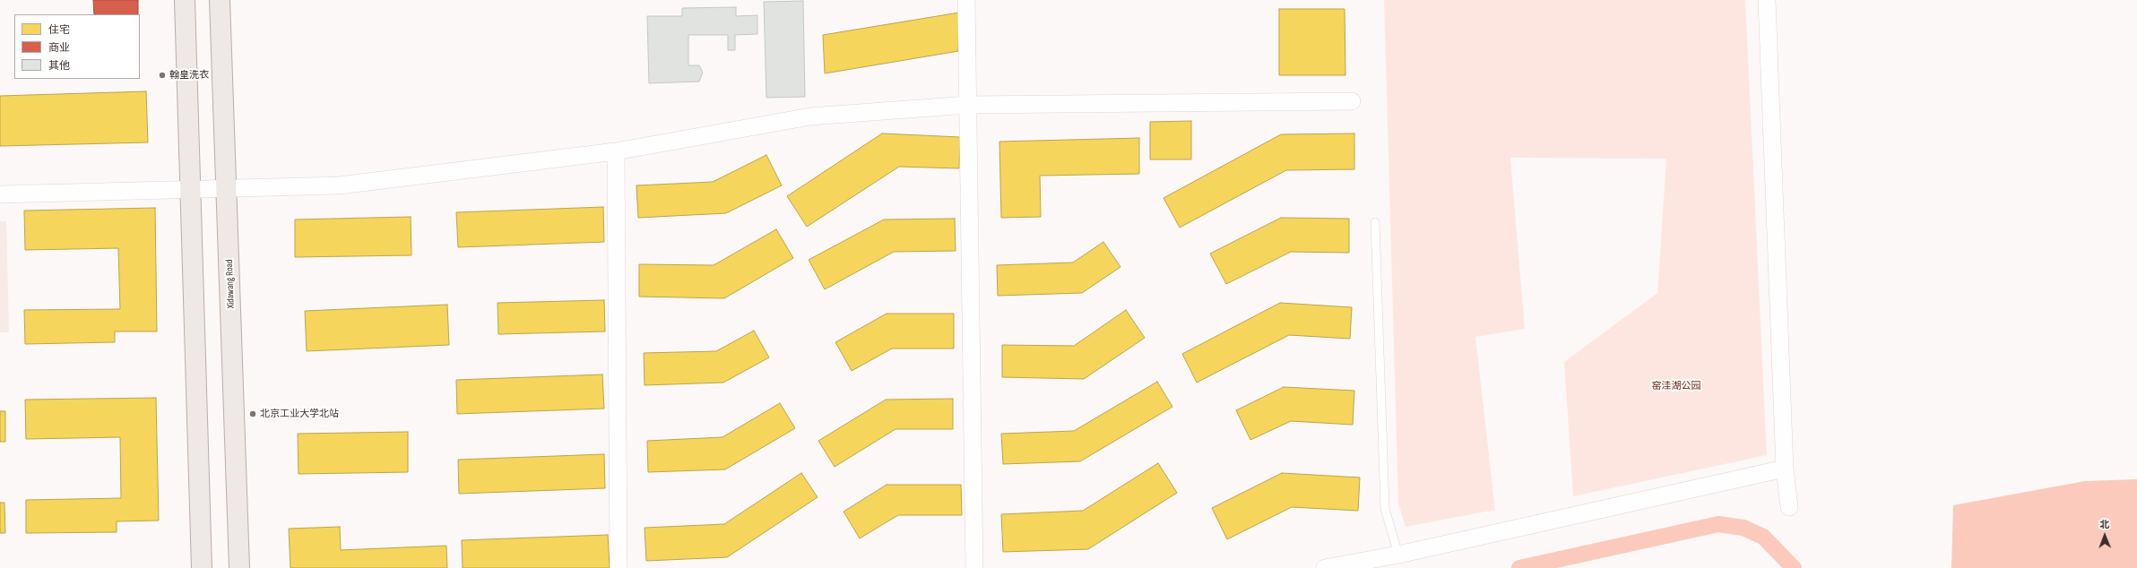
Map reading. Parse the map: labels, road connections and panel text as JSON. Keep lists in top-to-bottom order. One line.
{"streets":{"main road":["Xidawang Road"]},"parks":["窑洼湖公园"],"places":["翰皇洗衣","北京工业大学北站"],"legend":["住宅","商业","其他"],"north":"top"}
